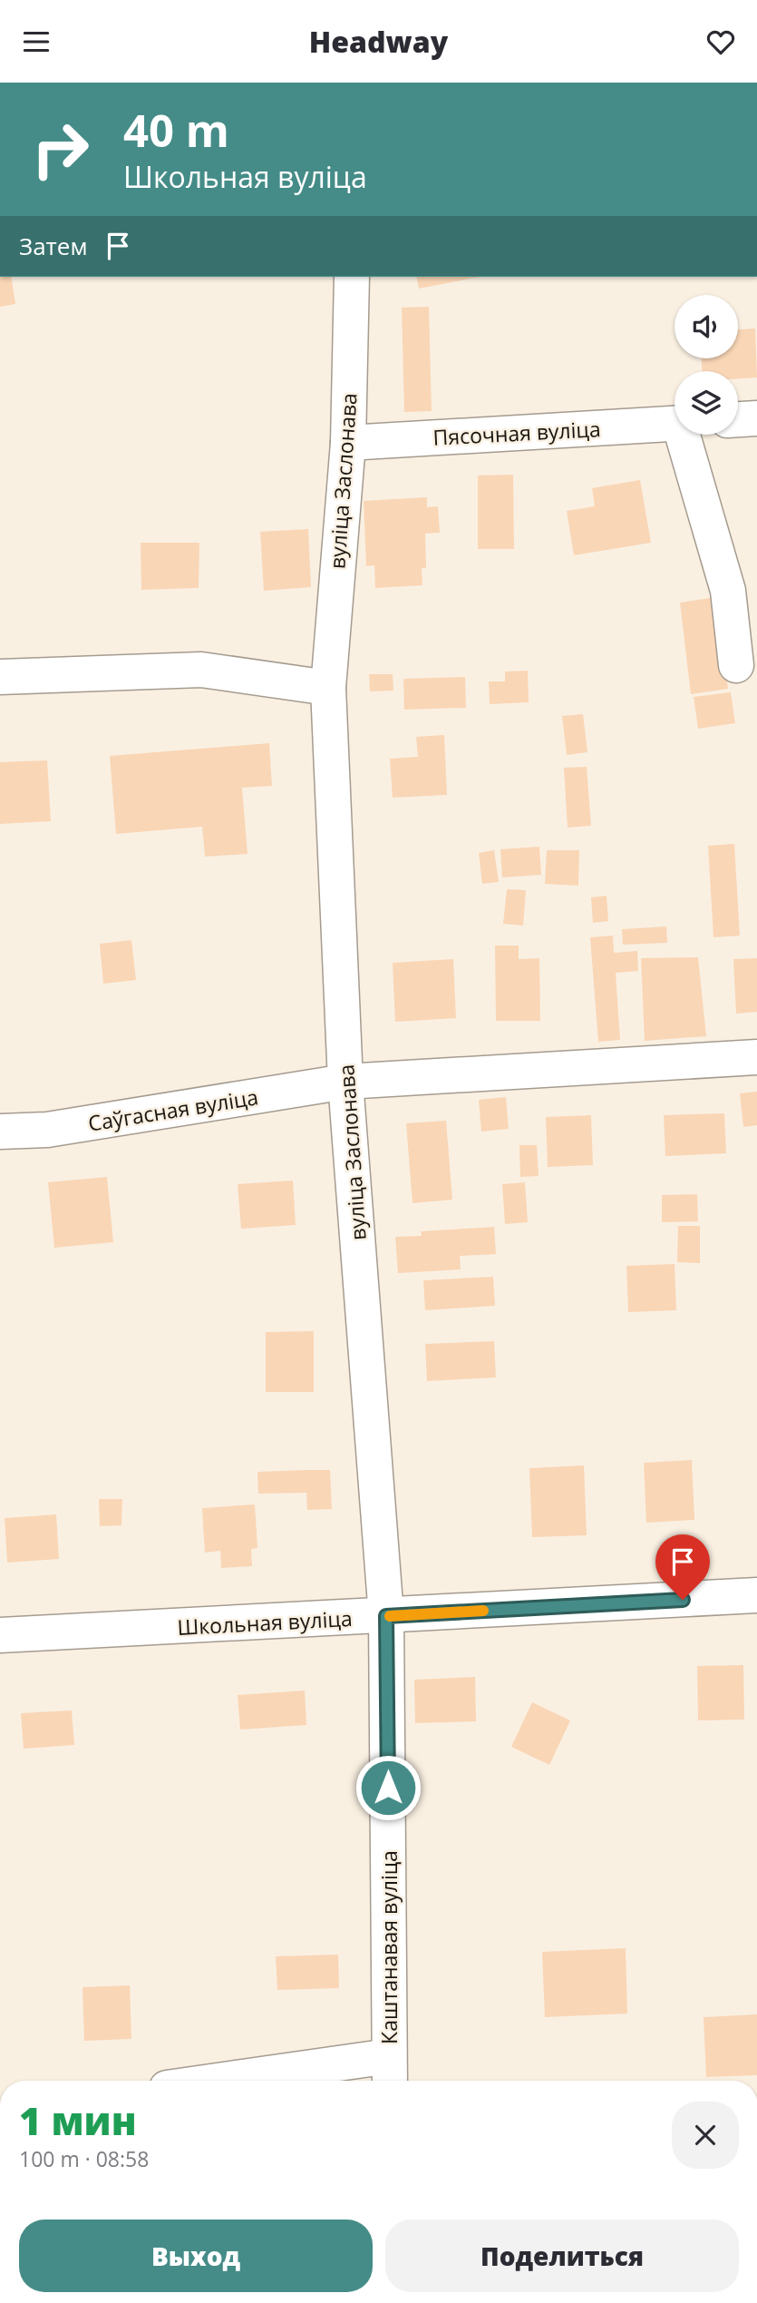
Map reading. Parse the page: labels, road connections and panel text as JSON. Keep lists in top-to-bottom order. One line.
{"streets":{"street":["Пясочная вуліца","вуліца Заслонава","Саўгасная вуліца","Школьная вуліца","Каштанавая вуліца"]},"crossings":[["Пясочная вуліца","вуліца Заслонава"],["вуліца Заслонава","Саўгасная вуліца"],["вуліца Заслонава","Школьная вуліца"],["вуліца Заслонава","Каштанавая вуліца"],["Школьная вуліца","Каштанавая вуліца"]],"page":{"header":"Headway","turn":["40 m","Школьная вуліца"],"then":"Затем","heading":["1 мин","100 m · 08:58"],"buttons":["Выход","Поделиться"]}}
